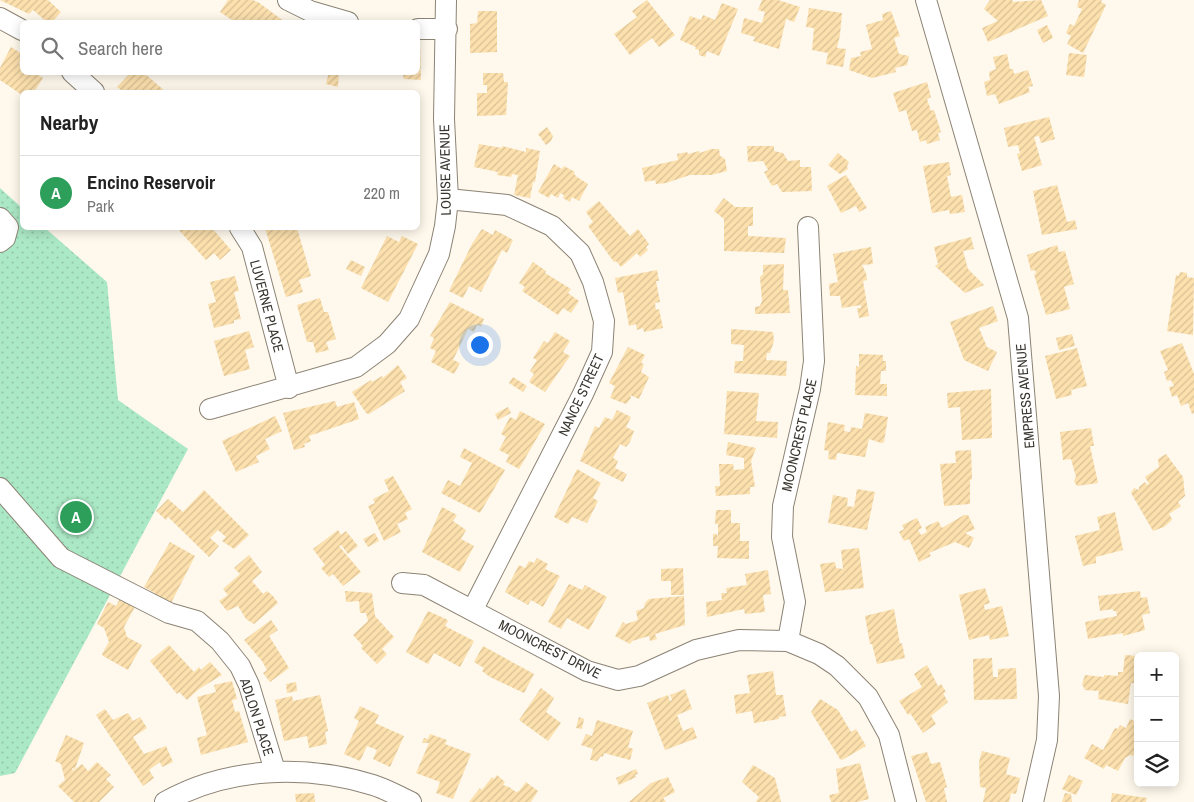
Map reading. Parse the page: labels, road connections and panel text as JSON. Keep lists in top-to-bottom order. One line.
{"streets":{"street":["LOUISE AVENUE","LUVERNE PLACE","NANCE STREET","EMPRESS AVENUE","MOONCREST PLACE","MOONCREST DRIVE","ADLON PLACE"]},"crossings":[["LOUISE AVENUE","LUVERNE PLACE"],["LOUISE AVENUE","NANCE STREET"],["NANCE STREET","MOONCREST DRIVE"],["MOONCREST PLACE","MOONCREST DRIVE"]],"page":{"search":"Search here","heading":"Nearby","list":[{"mark":"A","name":"Encino Reservoir","note":"Park","value":"220 m"}],"pins":"A","map_buttons":["+","−"]}}
